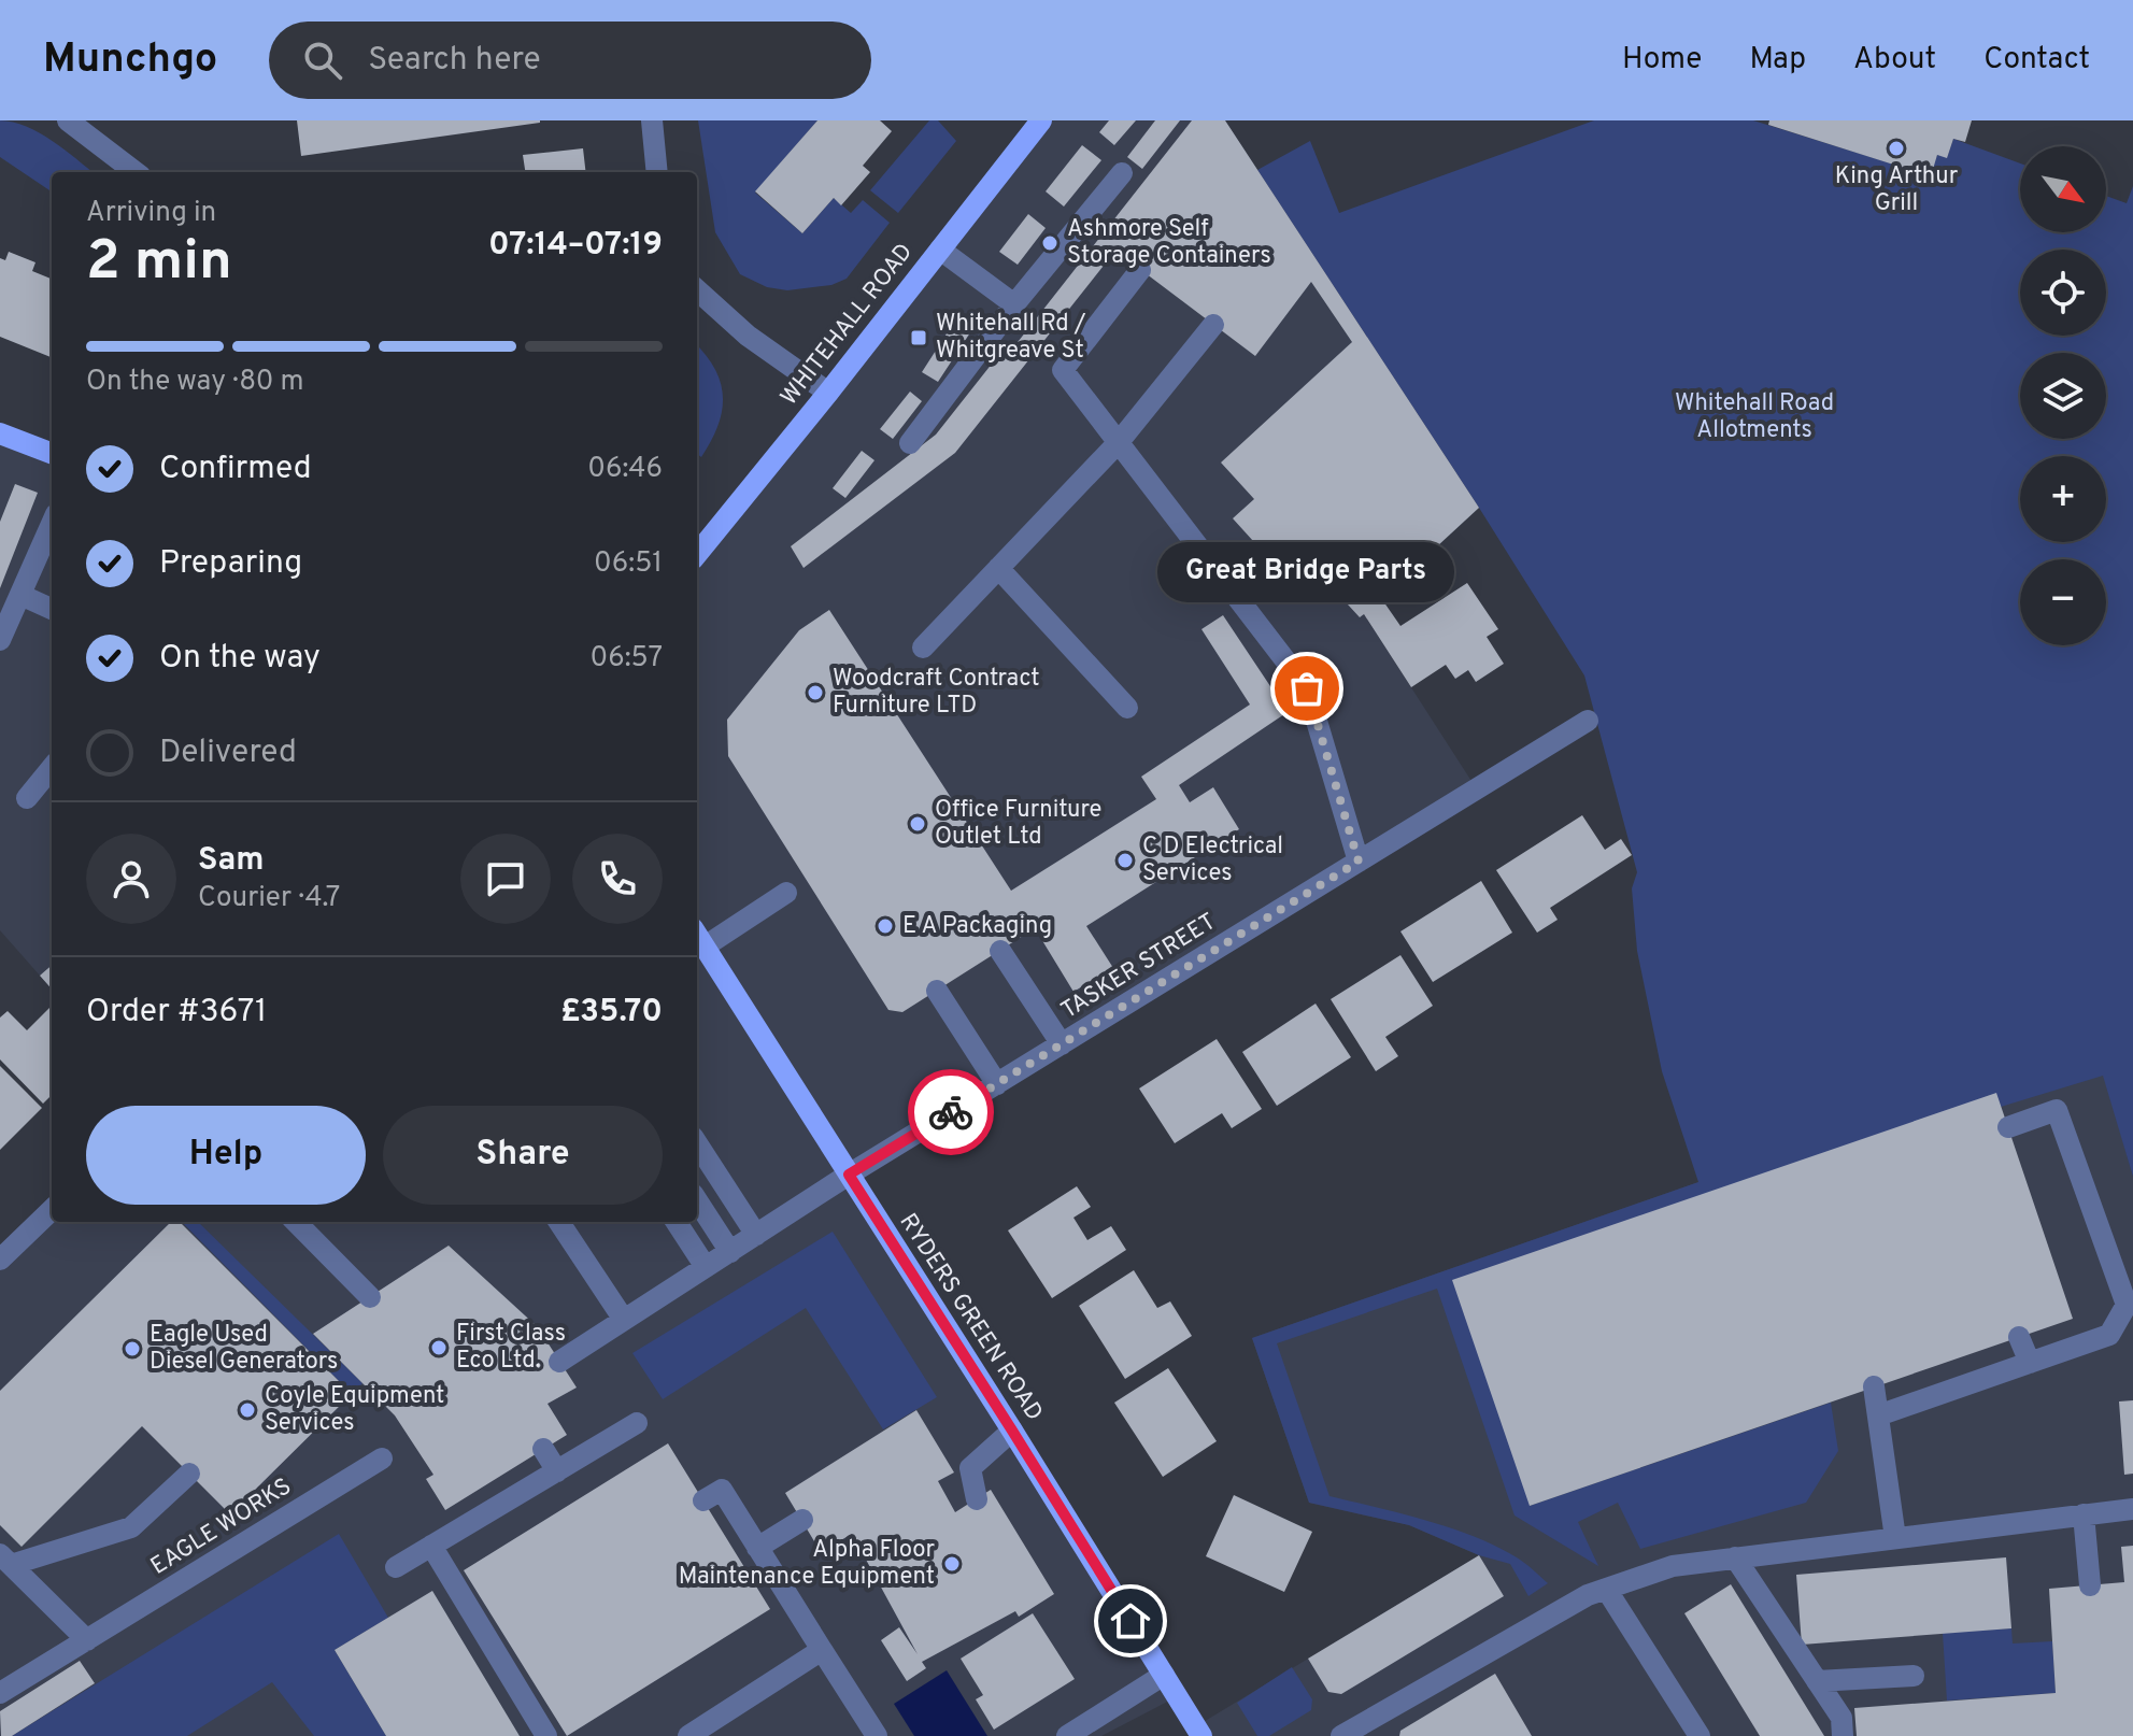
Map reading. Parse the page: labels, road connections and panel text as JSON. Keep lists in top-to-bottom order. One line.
{"streets":{"main road":["WHITEHALL ROAD","RYDERS GREEN ROAD"],"street":["TASKER STREET","EAGLE WORKS"]},"crossings":[["TASKER STREET","RYDERS GREEN ROAD"]],"parks":["Whitehall Road Allotments"],"places":{"other":["King Arthur Grill","Ashmore Self Storage Containers","Great Bridge Parts","Woodcraft Contract Furniture LTD","Office Furniture Outlet Ltd","C D Electrical Services","E A Packaging","First Class Eco Ltd.","Eagle Used Diesel Generators","Coyle Equipment Services","Alpha Floor Maintenance Equipment"],"transit":["Whitehall Rd / Whitgreave St"]},"north":"bottom right","page":{"header":"Munchgo","search":"Search here","nav":["Home","Map","About","Contact"],"map_buttons":["+","−"],"heading":["2 min","Arriving in","07:14–07:19"],"panel":["Sam","Courier · 4.7","Order #3671","£35.70"],"bar":"On the way · 80 m","list":[["Confirmed","06:46"],["Preparing","06:51"],["On the way","06:57"],"Delivered"],"bubble":"Great Bridge Parts","buttons":["Help","Share"]}}
